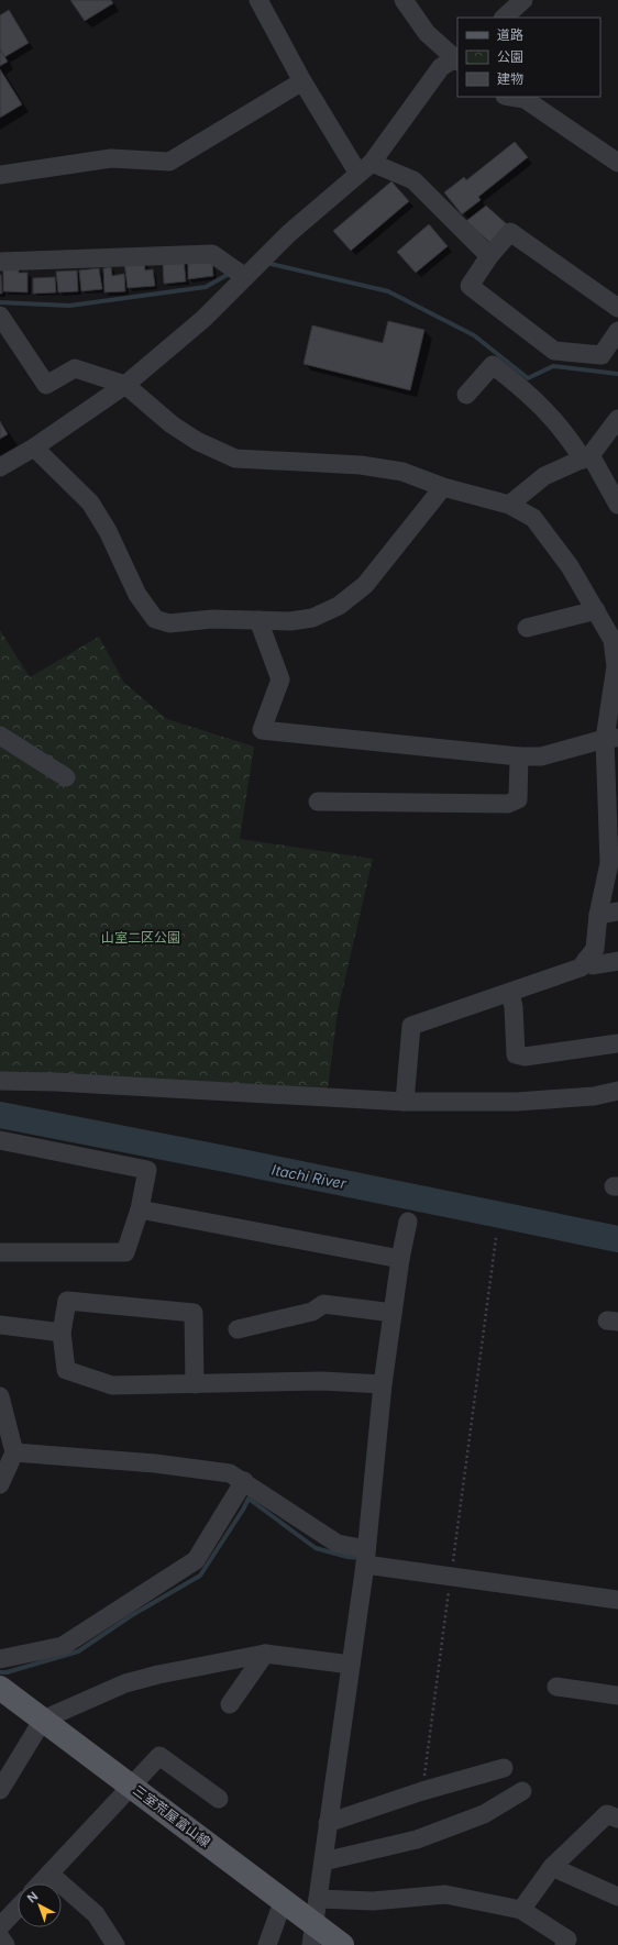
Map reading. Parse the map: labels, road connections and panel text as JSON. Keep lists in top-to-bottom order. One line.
{"streets":{"main road":["三室荒屋富山線"]},"water":["Itachi River"],"parks":["山室二区公園"],"legend":["道路","公園","建物"],"north":"top left"}
